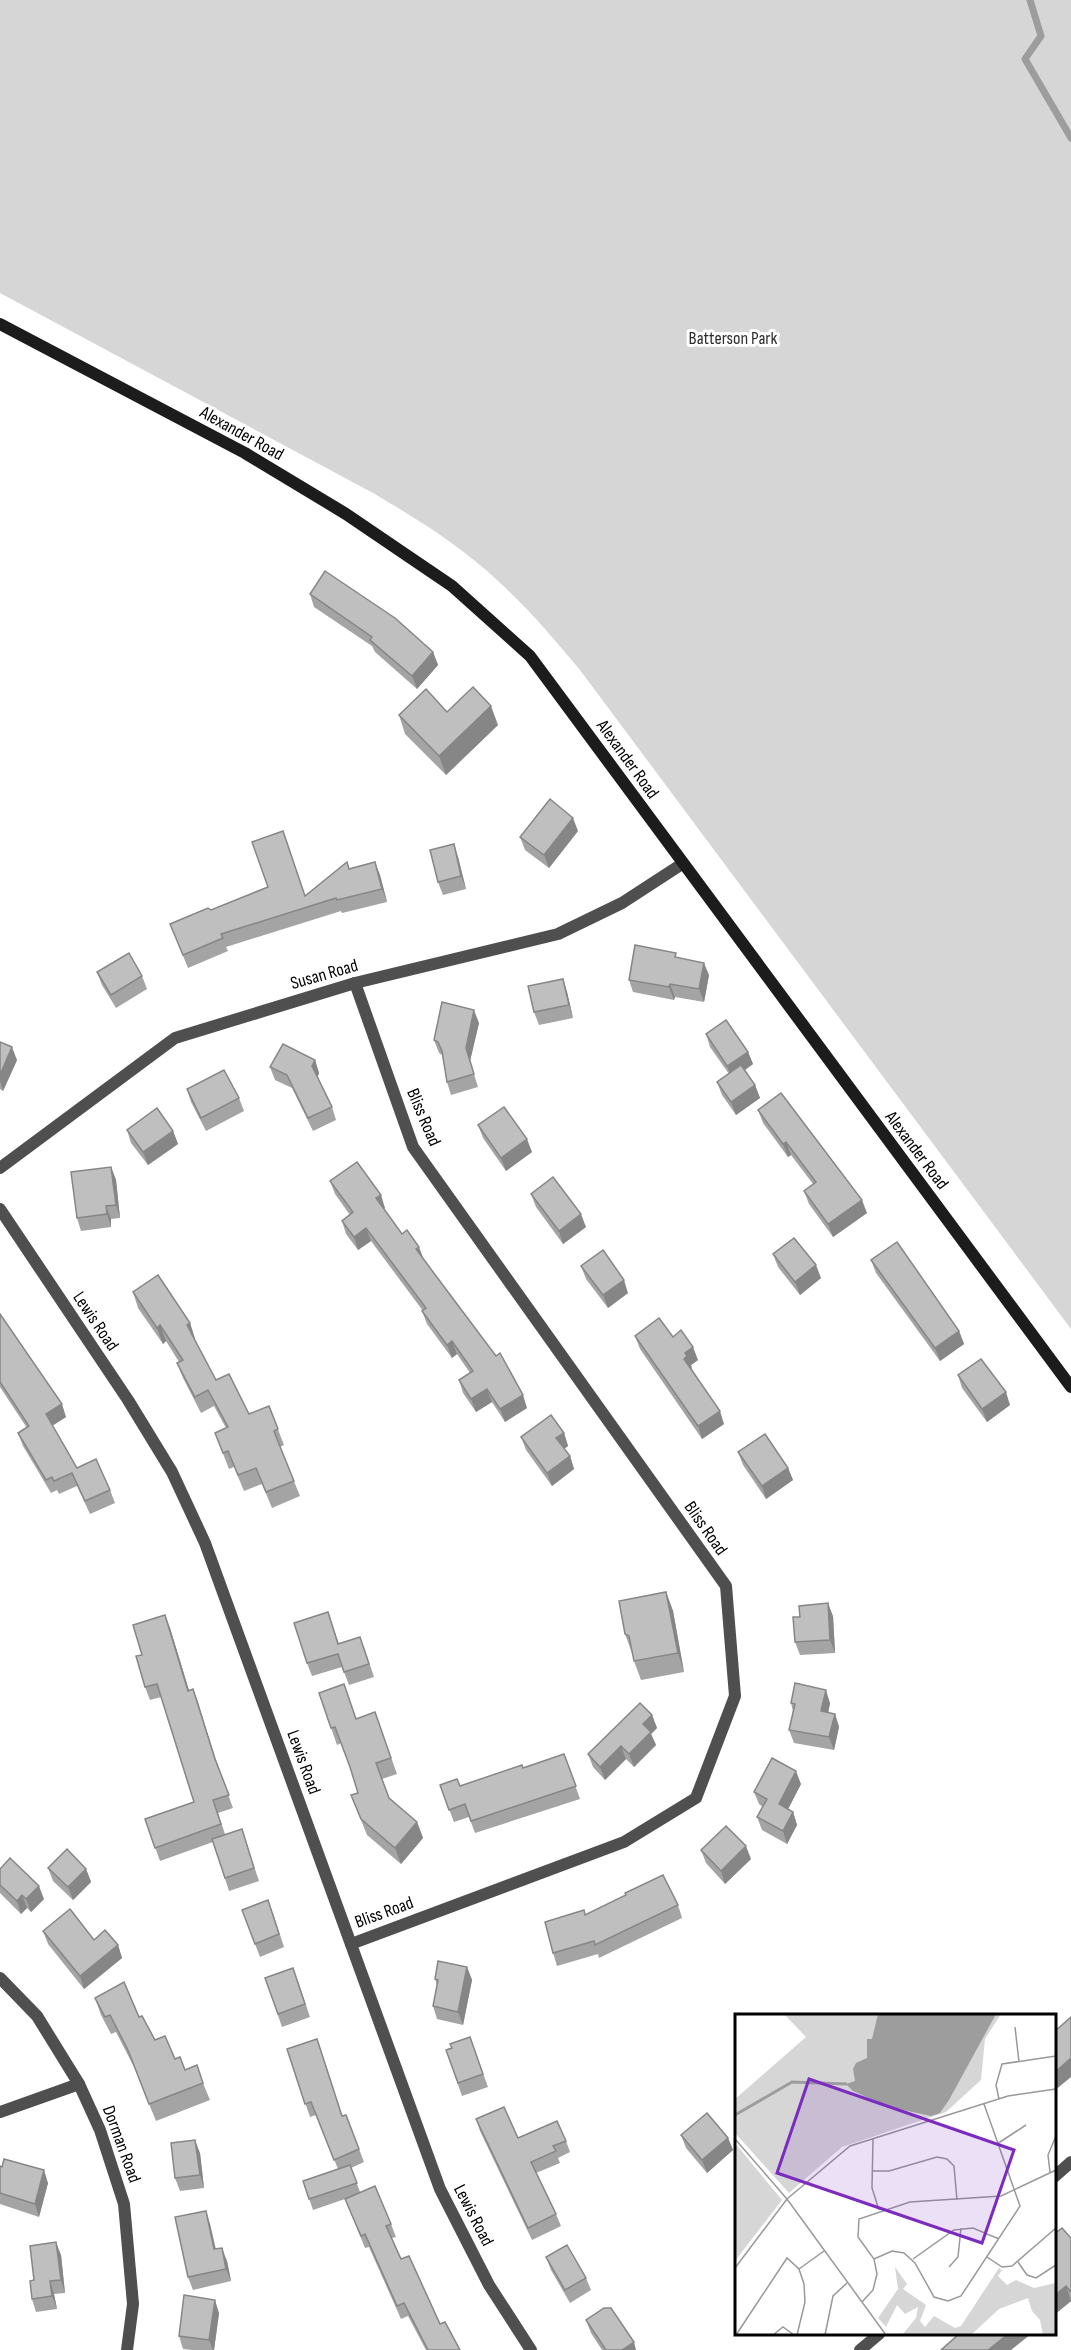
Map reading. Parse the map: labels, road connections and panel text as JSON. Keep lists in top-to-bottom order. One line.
{"streets":{"street":["Alexander Road","Susan Road","Bliss Road","Lewis Road","Dorman Road"]},"crossings":[["Alexander Road","Susan Road"],["Susan Road","Bliss Road"],["Bliss Road","Lewis Road"]],"parks":["Batterson Park"]}
